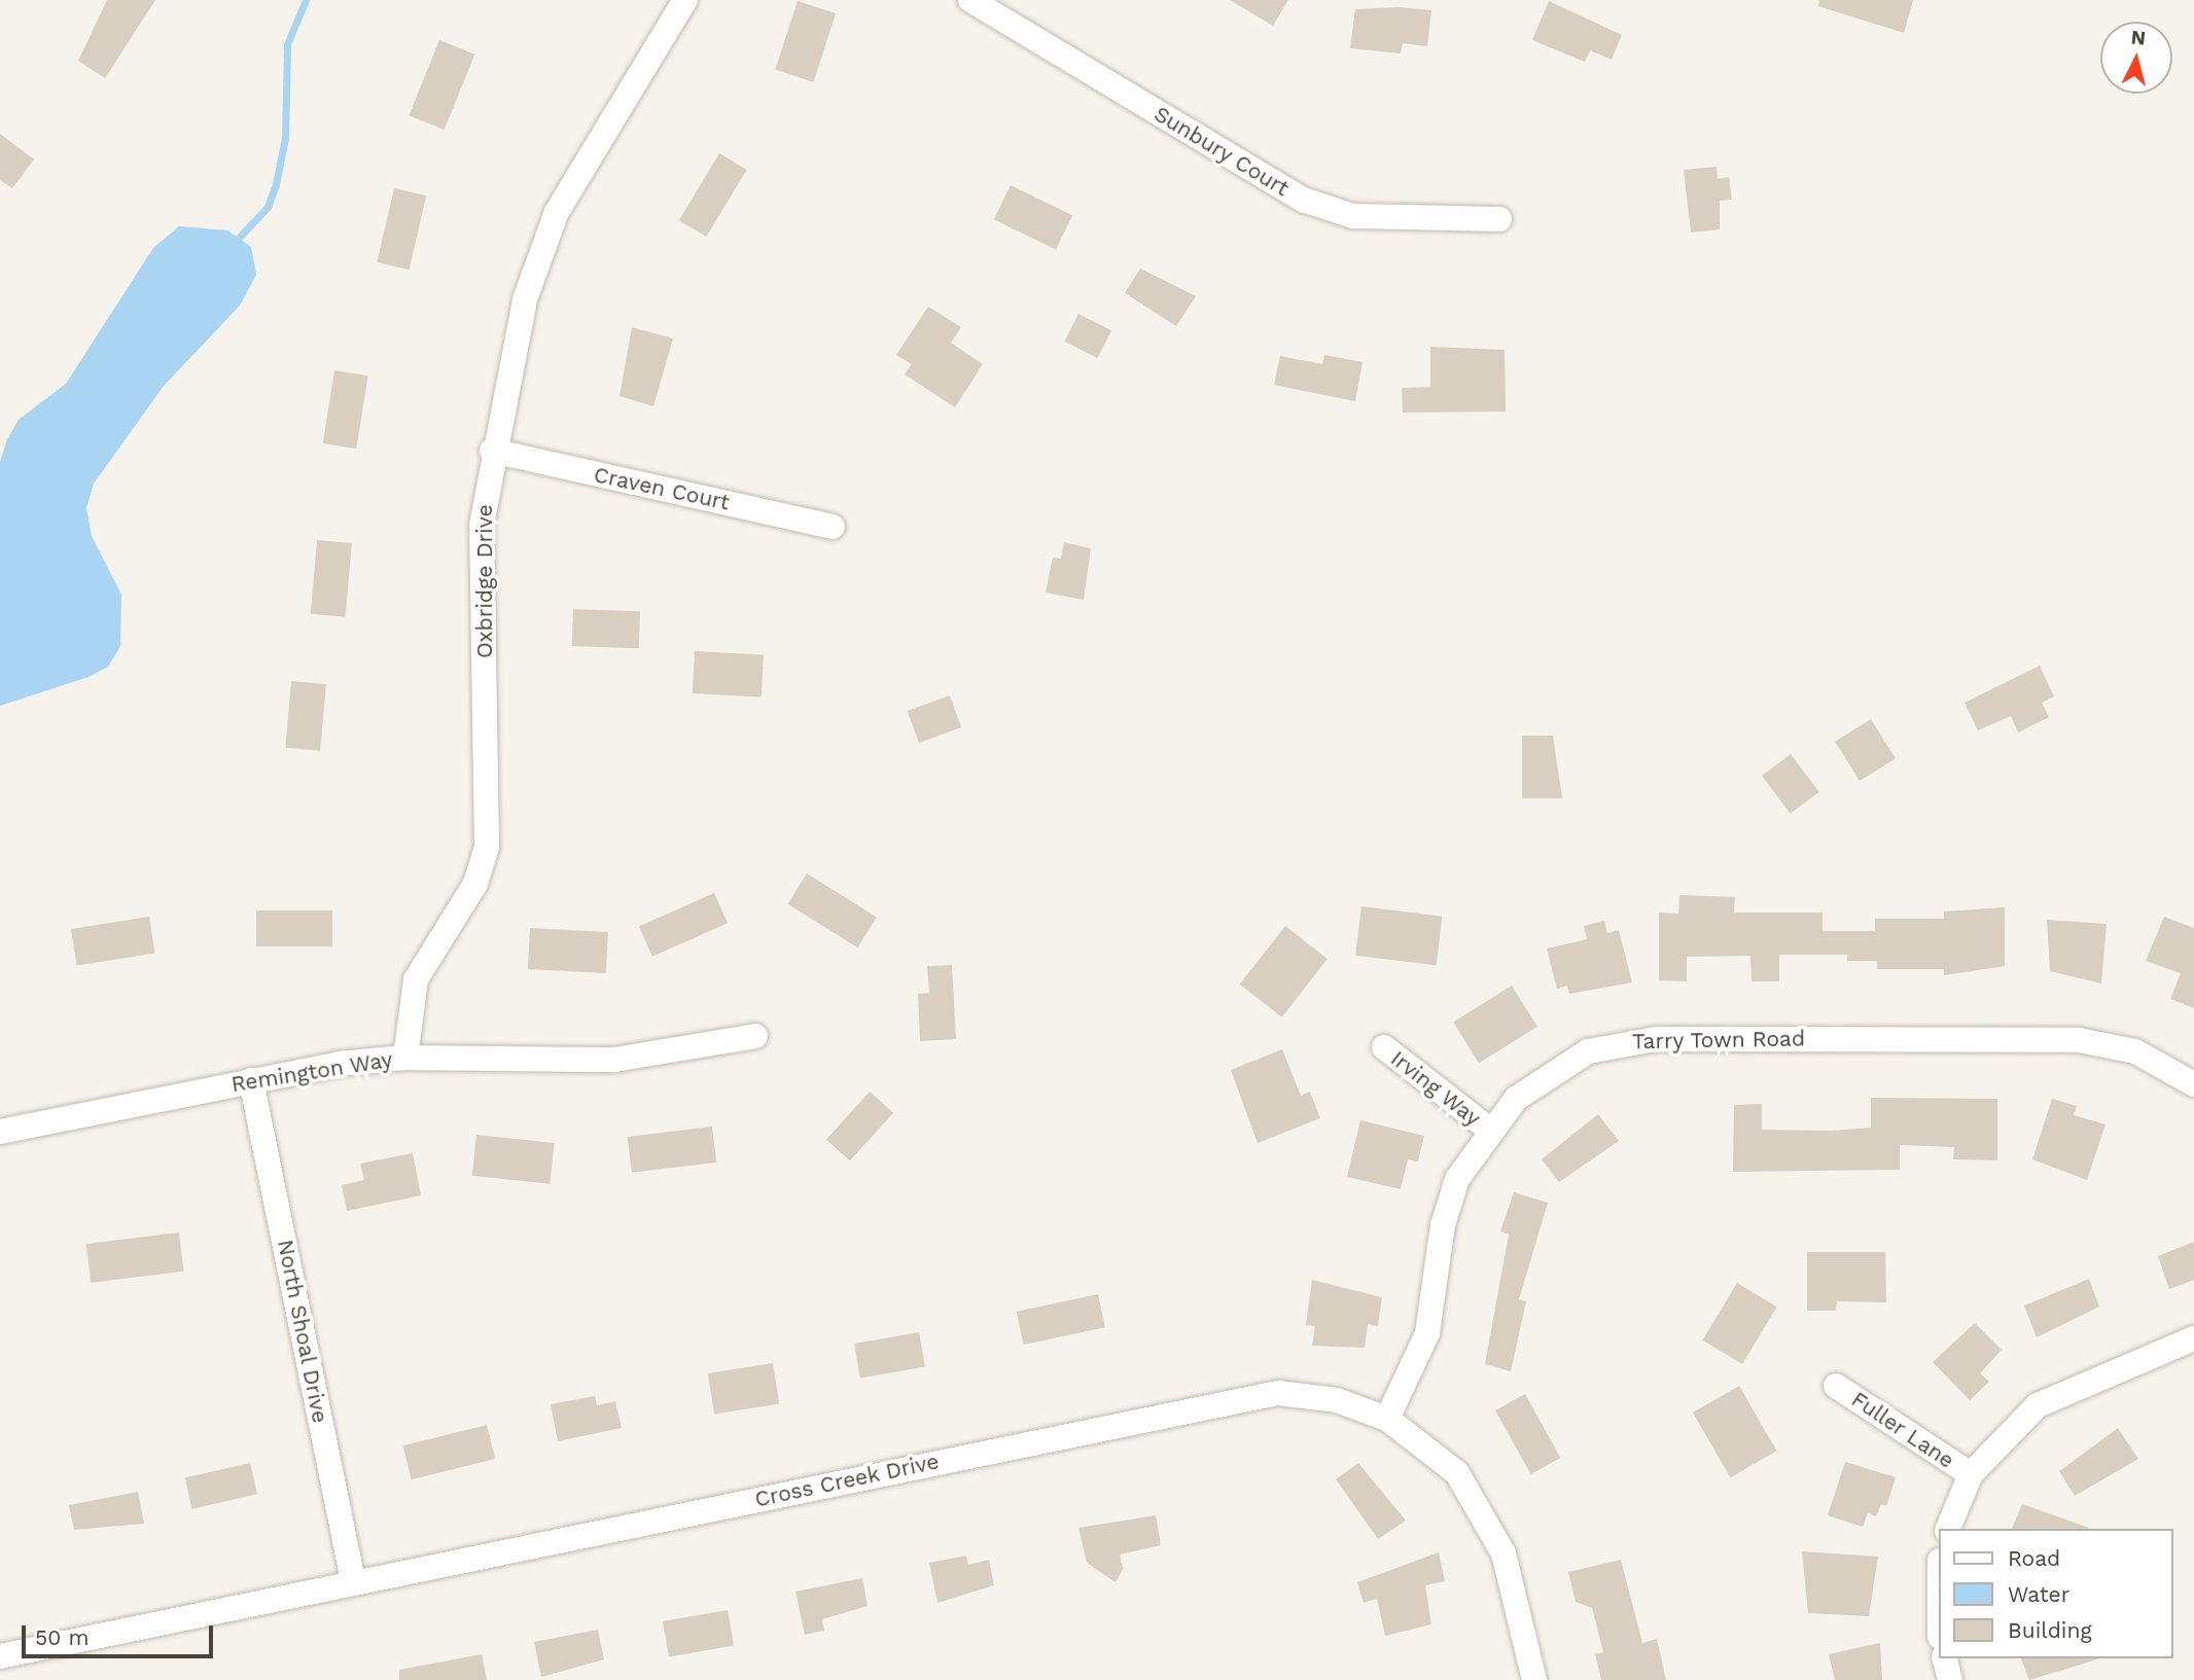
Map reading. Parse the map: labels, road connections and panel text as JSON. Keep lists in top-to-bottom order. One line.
{"streets":{"street":["Sunbury Court","Craven Court","Oxbridge Drive","Tarry Town Road","Remington Way","Irving Way","North Shoal Drive","Fuller Lane","Cross Creek Drive"]},"crossings":[["Craven Court","Oxbridge Drive"],["Oxbridge Drive","Remington Way"],["Tarry Town Road","Irving Way"],["Tarry Town Road","Cross Creek Drive"],["Remington Way","North Shoal Drive"],["North Shoal Drive","Cross Creek Drive"]],"legend":["Road","Water","Building"],"scale_bar":"50 m","north":"top"}
